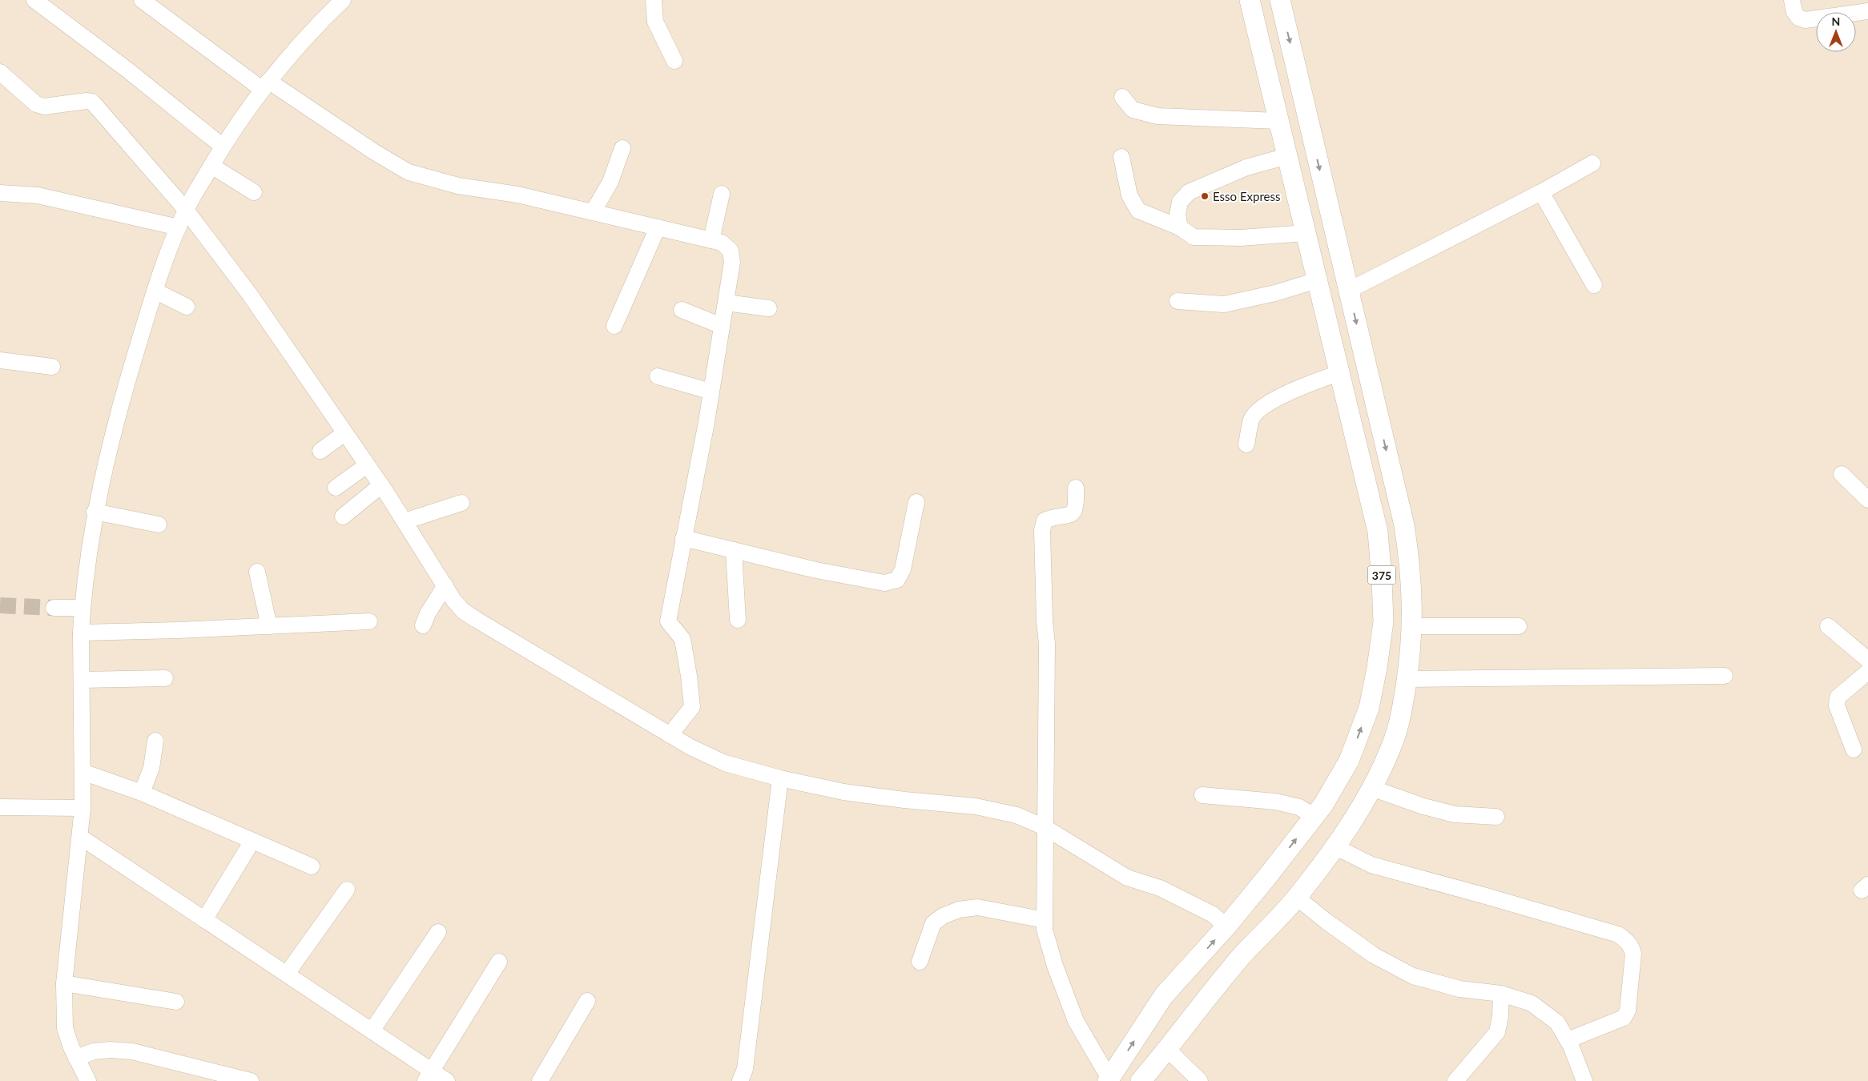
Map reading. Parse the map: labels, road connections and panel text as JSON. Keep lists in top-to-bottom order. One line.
{"streets":{"main road":["375"]},"places":["Esso Express"],"north":"top"}
